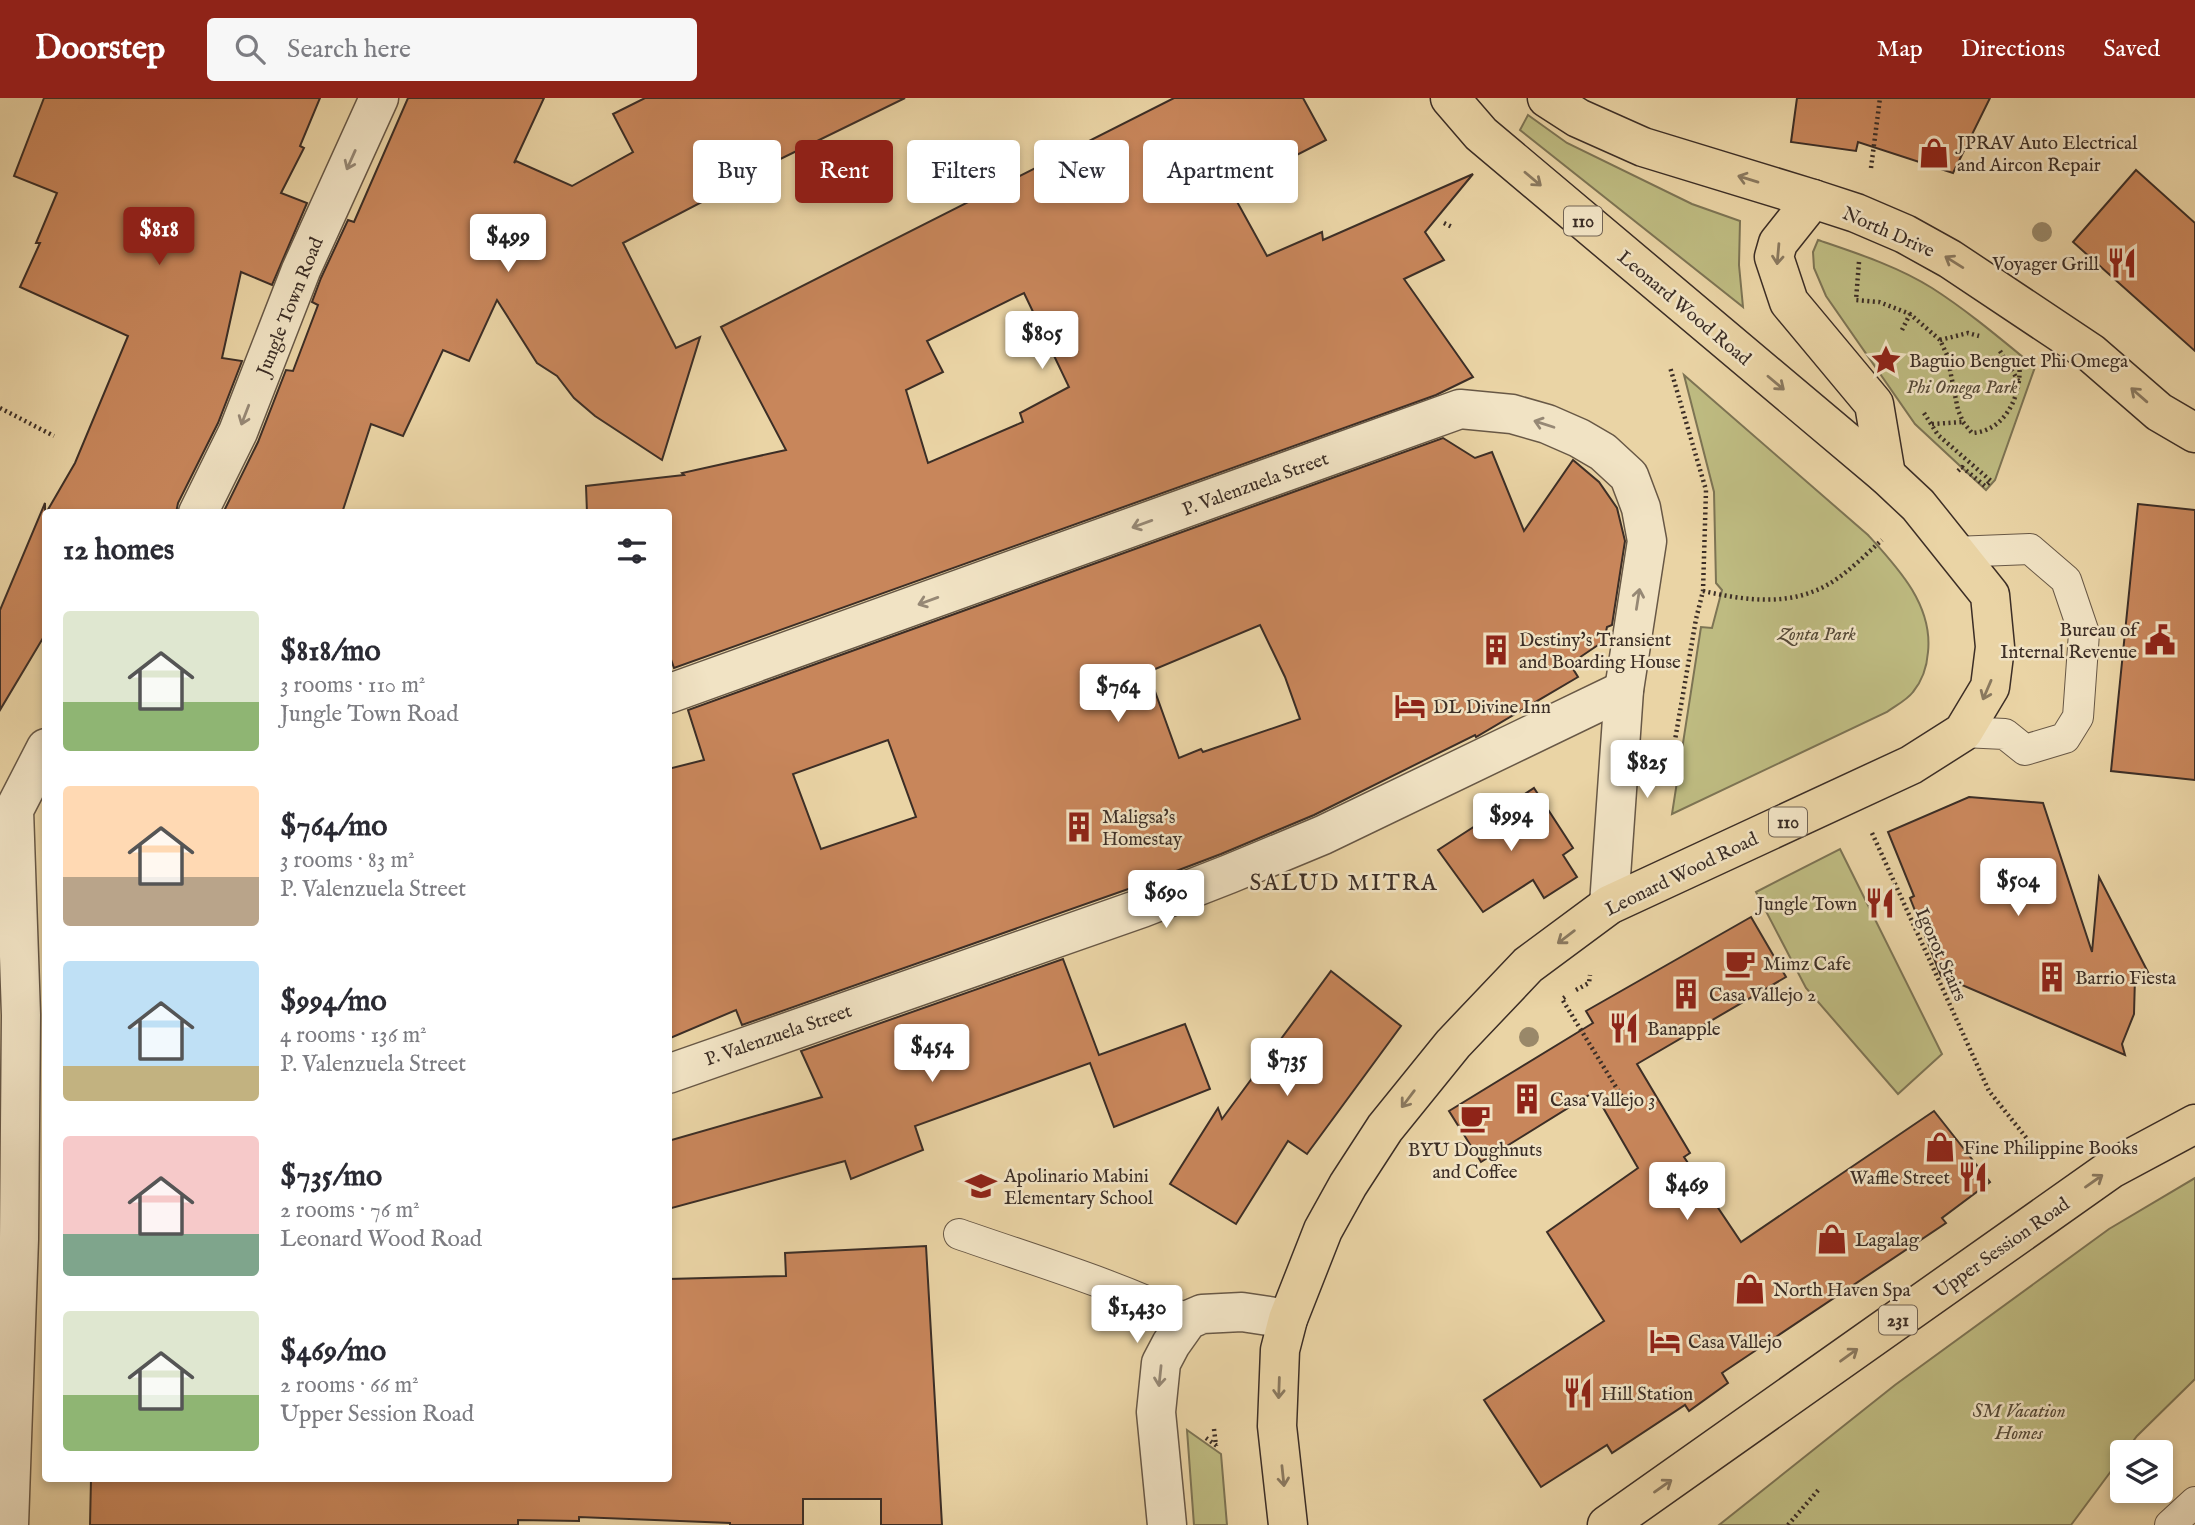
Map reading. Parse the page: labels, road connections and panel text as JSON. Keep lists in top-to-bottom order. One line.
{"streets":{"main road":["110","North Drive","Leonard Wood Road","Upper Session Road","231"],"street":["Jungle Town Road","P. Valenzuela Street"],"path":["Igorot Stairs"]},"crossings":[["Leonard Wood Road","P. Valenzuela Street"]],"one_way":["North Drive","Jungle Town Road","Upper Session Road"],"districts":["SALUD MITRA"],"parks":["Phi Omega Park","Zonta Park","SM Vacation Homes"],"places":{"shop":["JPRAV Auto Electrical and Aircon Repair","Fine Philippine Books","Lagalag","North Haven Spa"],"restaurant":["Voyager Grill","Jungle Town","Banapple","Waffle Street","Hill Station"],"place":["Baguio Benguet Phi Omega"],"public building":["Bureau of Internal Revenue"],"building":["Destiny's Transient and Boarding House","Maligsa's Homestay","Barrio Fiesta","Casa Vallejo 2","Casa Vallejo 3"],"hotel":["DL Divine Inn","Casa Vallejo"],"cafe":["Mimz Cafe","BYU Doughnuts and Coffee"],"school or university":["Apolinario Mabini Elementary School"]},"page":{"header":"Doorstep","search":"Search here","nav":["Map","Directions","Saved"],"chip":["Buy","Rent","Filters","New","Apartment"],"price":["$818","$499","$805","$764","$825","$994","$504","$690","$454","$735","$469","$1,430"],"heading":"12 homes","list":[{"name":"$818/mo","note":"3 rooms · 110 m² · Jungle Town Road"},{"name":"$764/mo","note":"3 rooms · 83 m² · P. Valenzuela Street"},{"name":"$994/mo","note":"4 rooms · 136 m² · P. Valenzuela Street"},{"name":"$735/mo","note":"2 rooms · 76 m² · Leonard Wood Road"},{"name":"$469/mo","note":"2 rooms · 66 m² · Upper Session Road"}]}}
